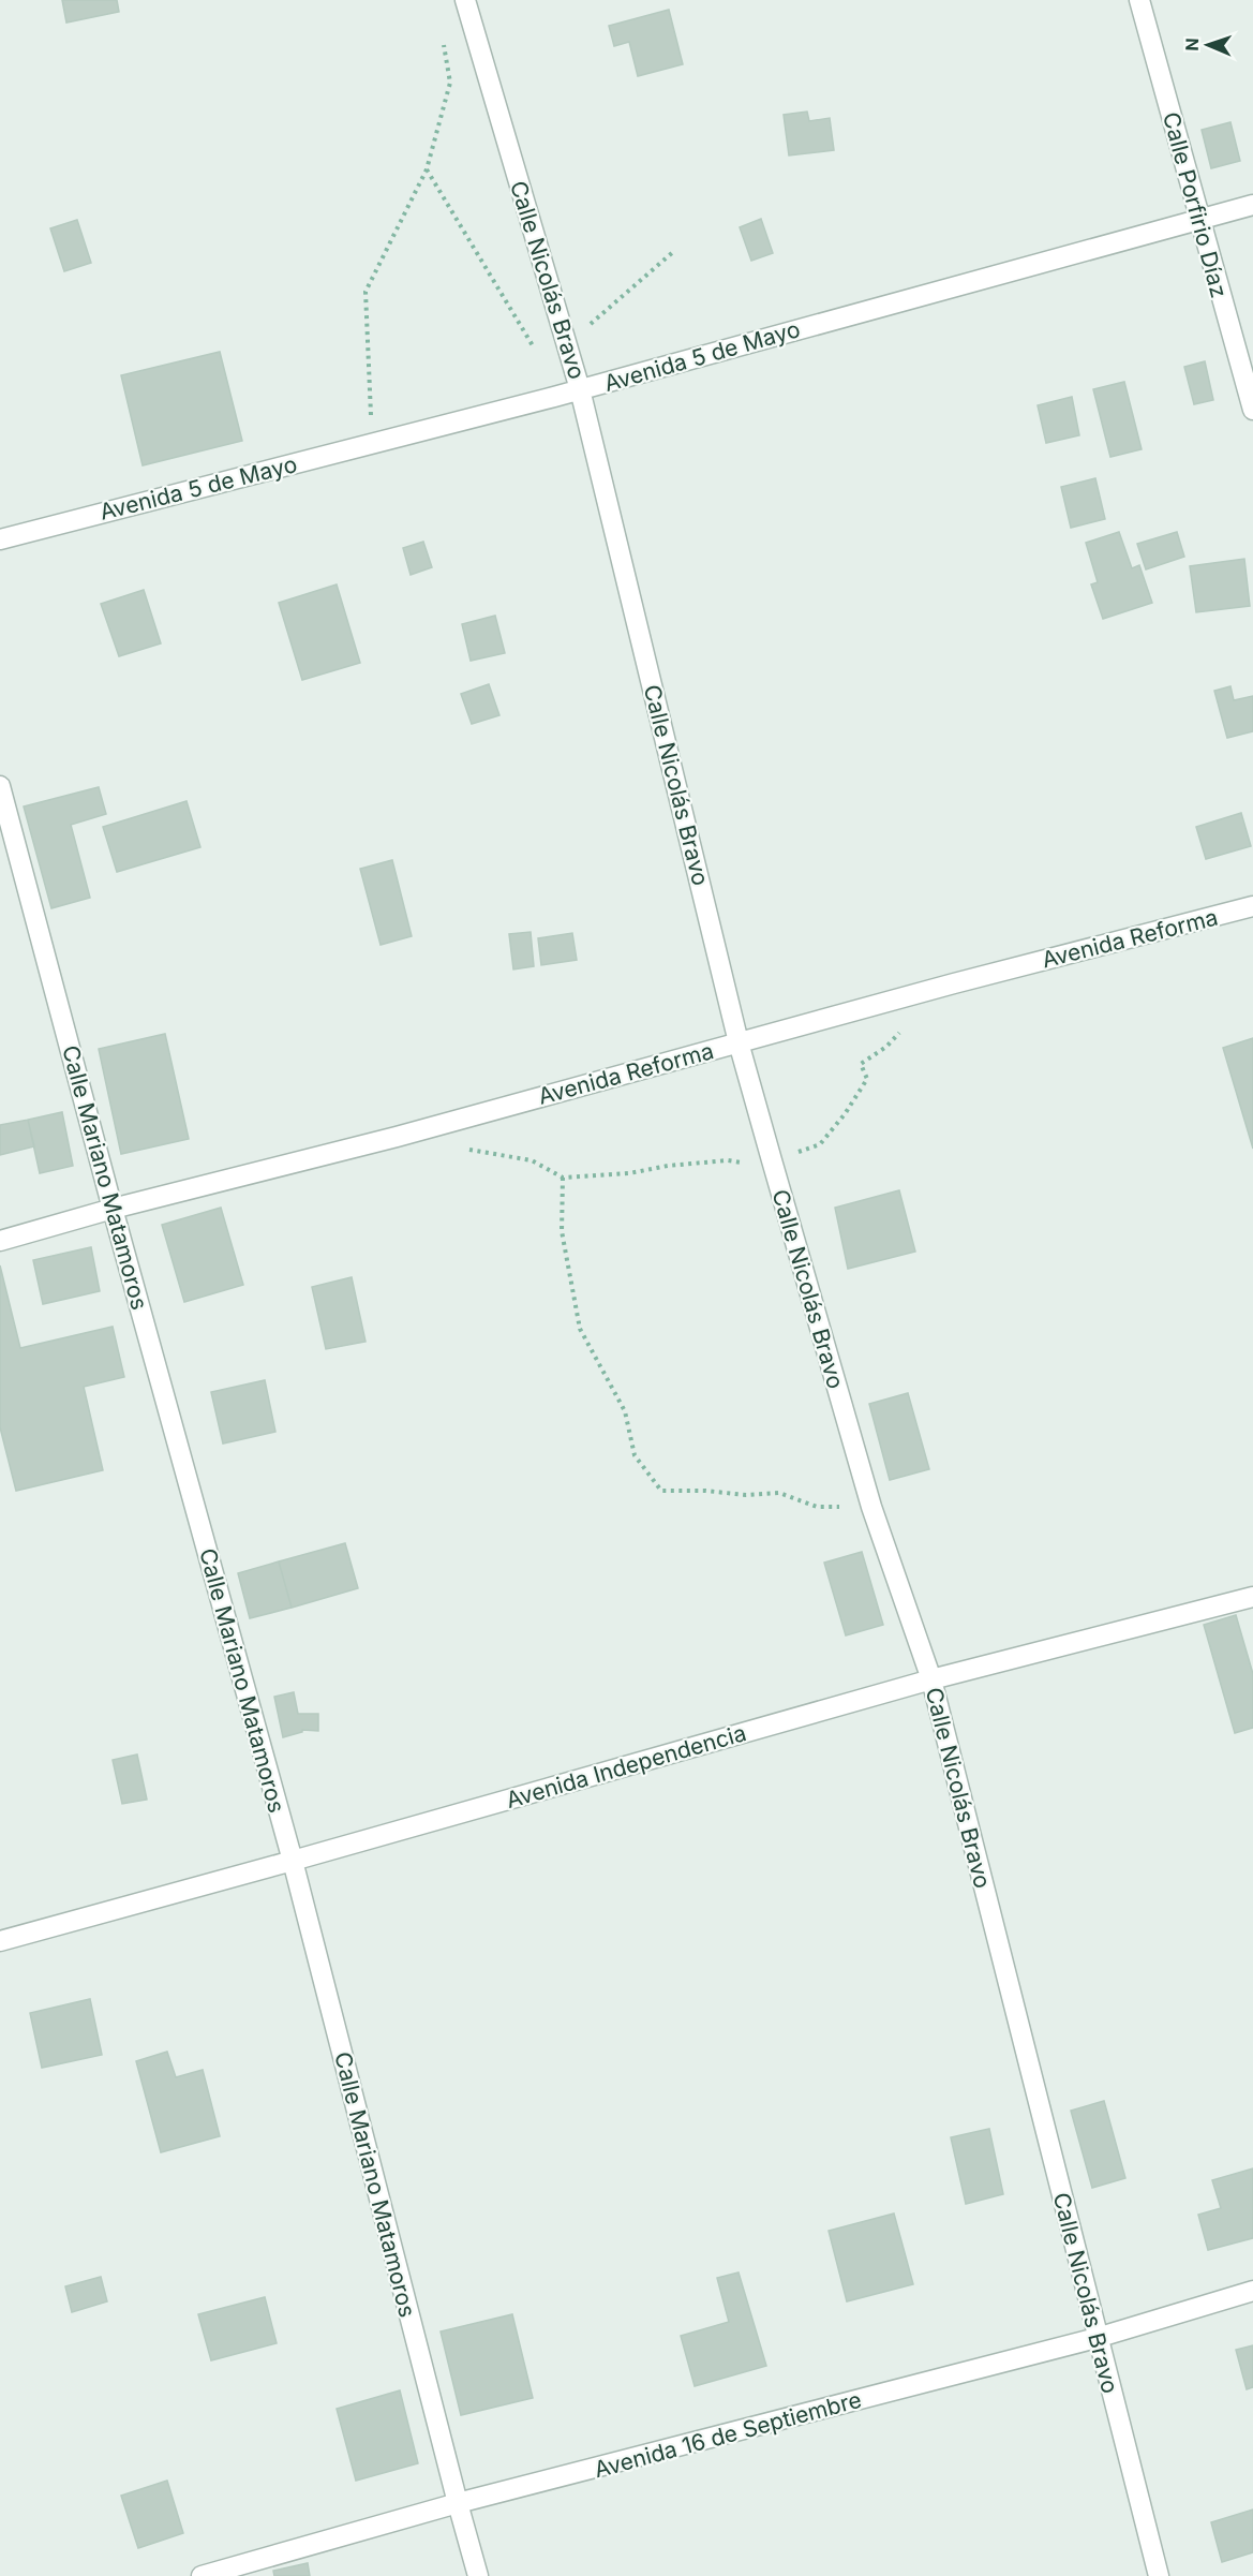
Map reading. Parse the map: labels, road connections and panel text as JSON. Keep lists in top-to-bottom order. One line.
{"streets":{"street":["Calle Porfirio Díaz","Calle Nicolás Bravo","Avenida 5 de Mayo","Avenida Reforma","Calle Mariano Matamoros","Avenida Independencia","Avenida 16 de Septiembre"]},"crossings":[["Calle Porfirio Díaz","Avenida 5 de Mayo"],["Calle Nicolás Bravo","Avenida 5 de Mayo"],["Calle Nicolás Bravo","Avenida Reforma"],["Calle Nicolás Bravo","Avenida Independencia"],["Calle Nicolás Bravo","Avenida 16 de Septiembre"],["Avenida Reforma","Calle Mariano Matamoros"],["Calle Mariano Matamoros","Avenida Independencia"],["Calle Mariano Matamoros","Avenida 16 de Septiembre"]],"north":"left"}
